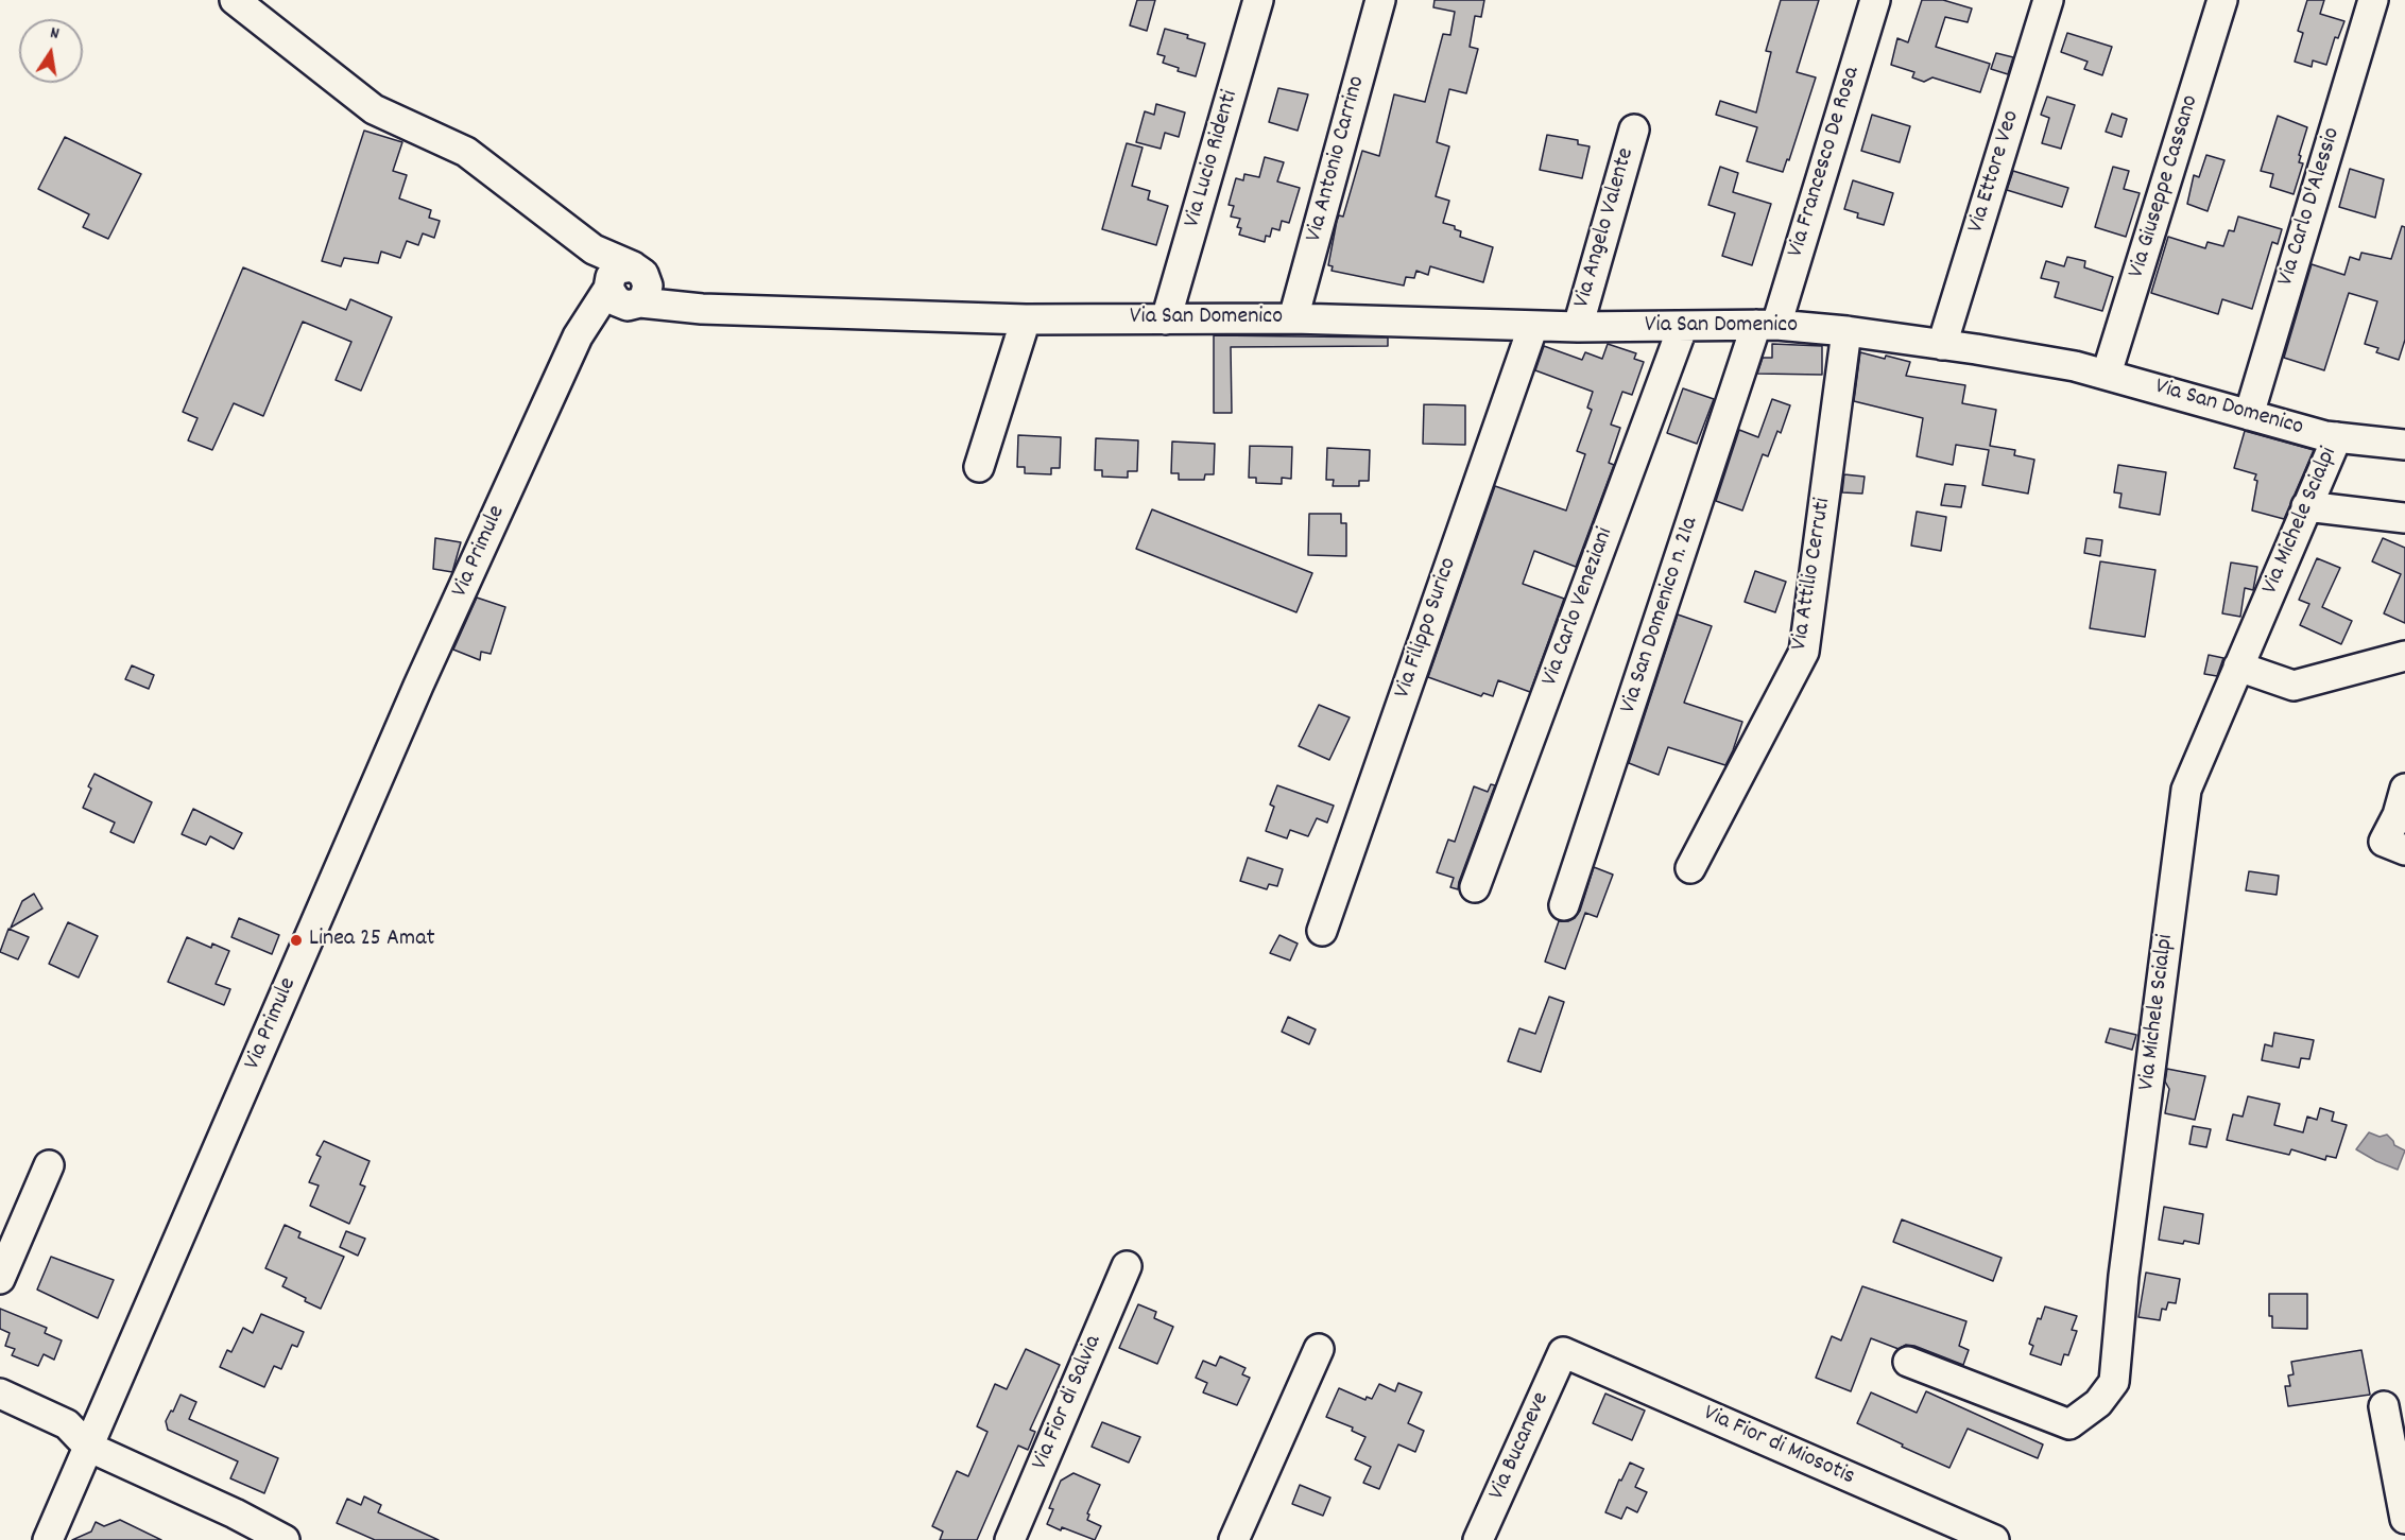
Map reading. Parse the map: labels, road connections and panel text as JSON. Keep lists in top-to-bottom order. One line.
{"streets":{"street":["Via Lucio Ridenti","Via Antonio Carrino","Via Francesco De Rosa","Via Ettore Veo","Via Giuseppe Cassano","Via Carlo D'Alessio","Via Angelo Valente","Via San Domenico","Via Michele Scialpi","Via Primule","Via Attilio Cerruti","Via Carlo Veneziani","Via San Domenico n. 21a","Via Filippo Surico","Via Fior di Salvia","Via Bucaneve","Via Fior di Miosotis"]},"crossings":[["Via Lucio Ridenti","Via San Domenico"],["Via Antonio Carrino","Via San Domenico"],["Via Francesco De Rosa","Via San Domenico"],["Via Francesco De Rosa","Via San Domenico n. 21a"],["Via Ettore Veo","Via San Domenico"],["Via Giuseppe Cassano","Via San Domenico"],["Via Carlo D'Alessio","Via San Domenico"],["Via Angelo Valente","Via San Domenico"],["Via San Domenico","Via Michele Scialpi"],["Via San Domenico","Via Primule"],["Via San Domenico","Via Attilio Cerruti"],["Via San Domenico","Via Carlo Veneziani"],["Via San Domenico","Via San Domenico n. 21a"],["Via San Domenico","Via Filippo Surico"],["Via Bucaneve","Via Fior di Miosotis"]],"places":["Linea 25 Amat"],"north":"top"}
